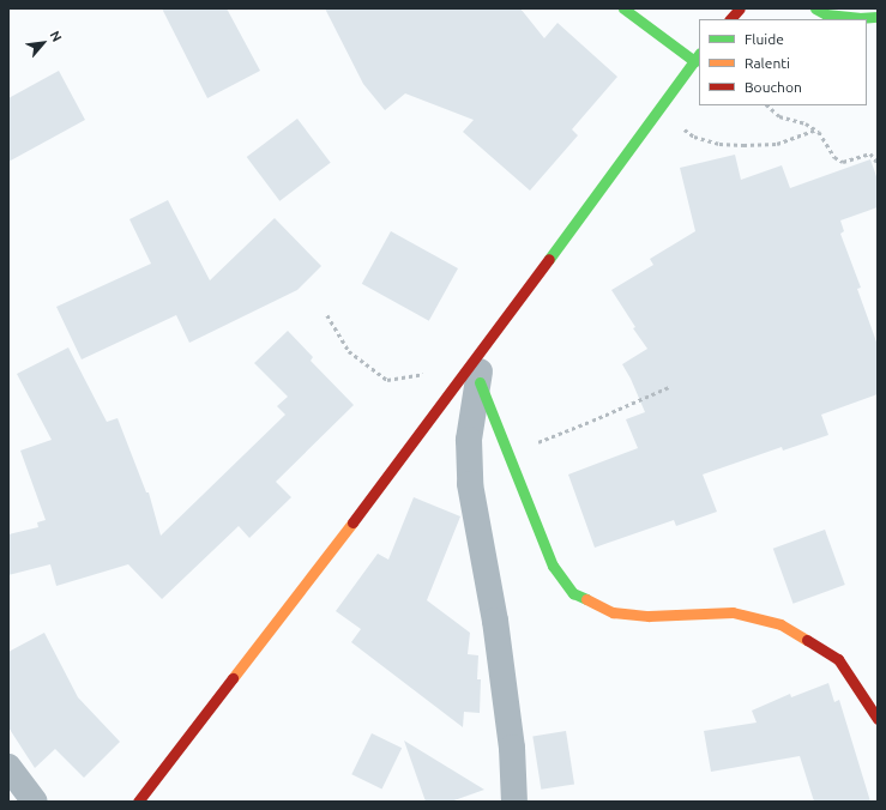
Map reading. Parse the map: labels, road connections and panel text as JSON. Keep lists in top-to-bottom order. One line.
{"legend":["Fluide","Ralenti","Bouchon"],"north":"top right"}
